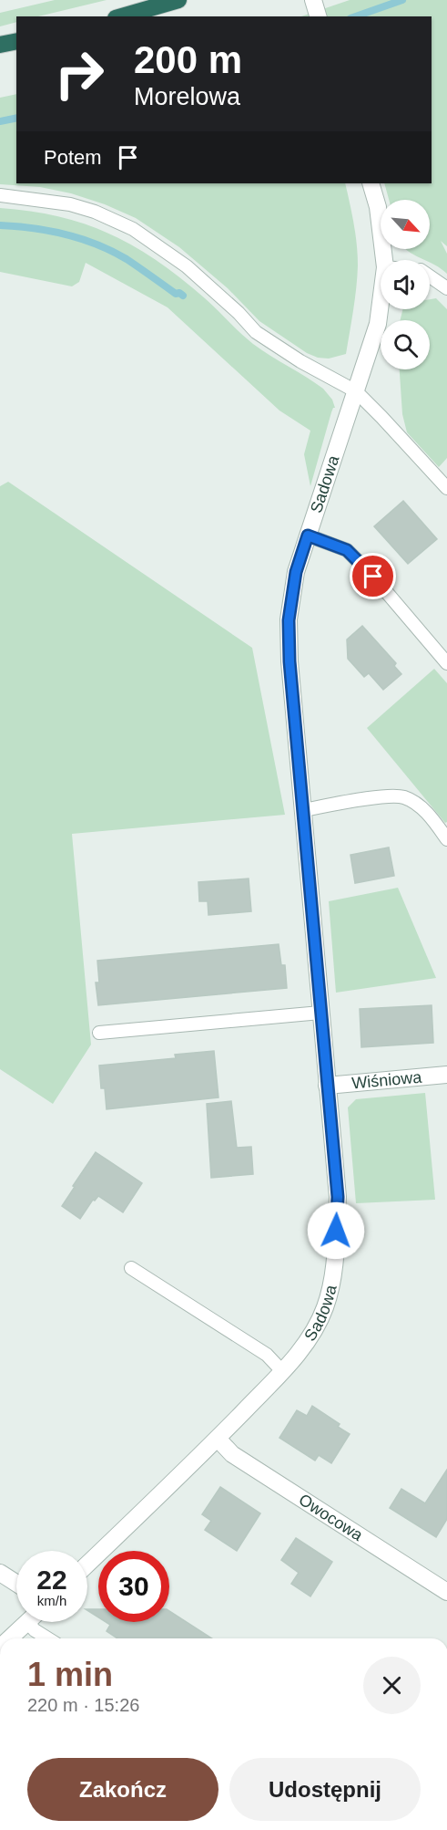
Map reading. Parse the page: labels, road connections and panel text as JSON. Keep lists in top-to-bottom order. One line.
{"streets":{"street":["Sadowa","Wiśniowa","Owocowa"]},"crossings":[["Sadowa","Wiśniowa"],["Sadowa","Owocowa"]],"north":"bottom right","page":{"turn":["200 m","Morelowa"],"then":"Potem","speed":"22 km/h","limit":"30","heading":["1 min","220 m · 15:26"],"buttons":["Zakończ","Udostępnij"]}}
